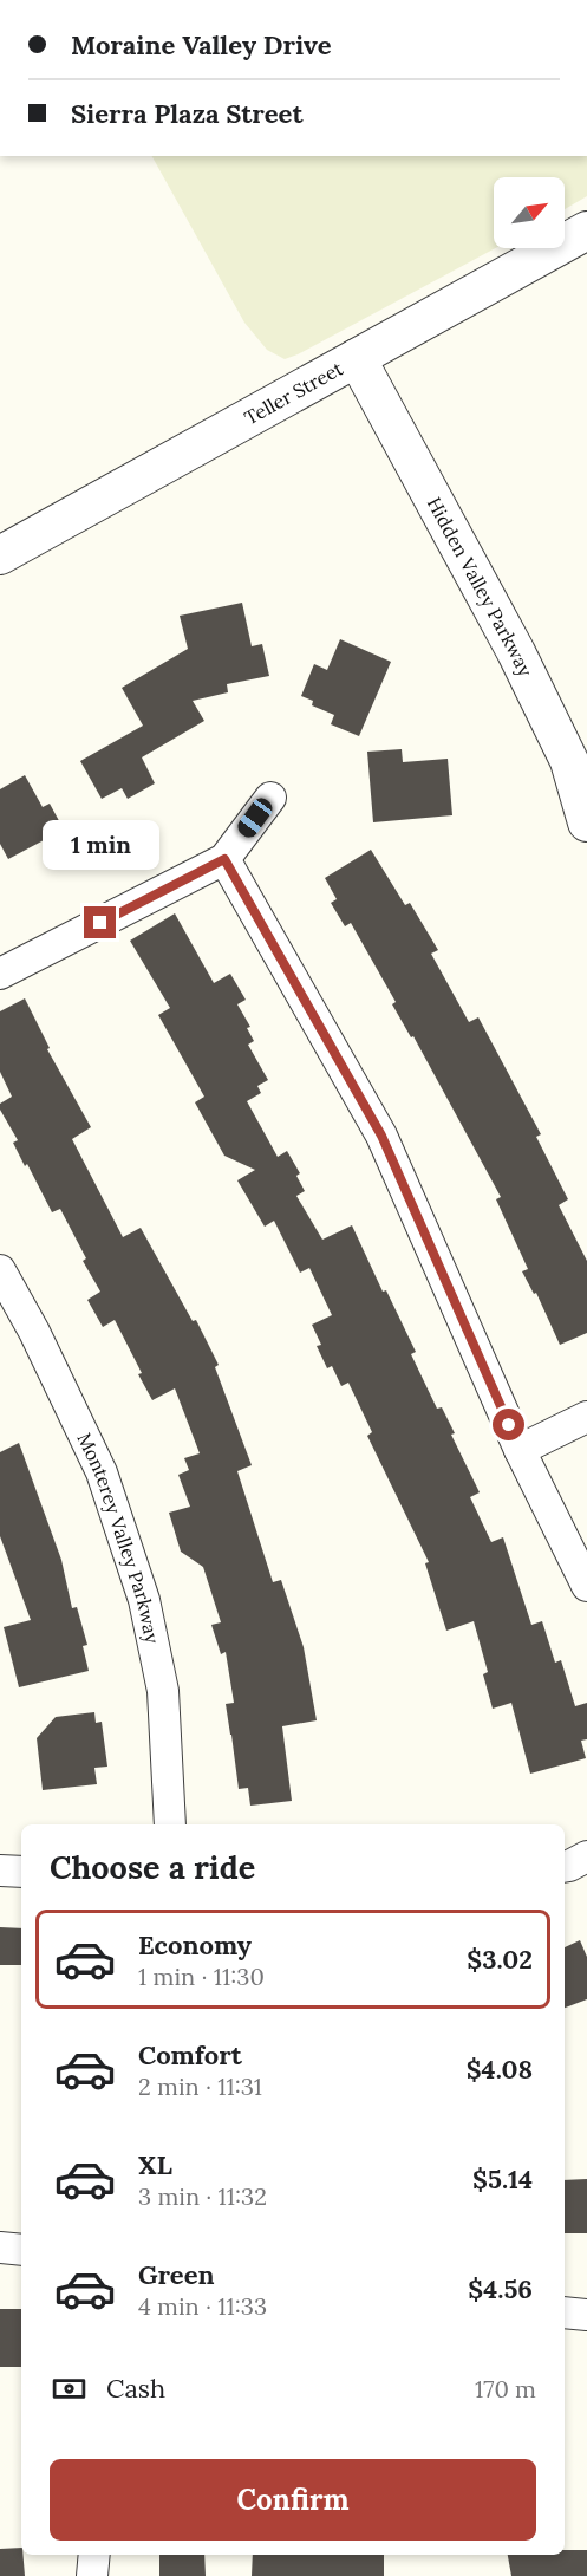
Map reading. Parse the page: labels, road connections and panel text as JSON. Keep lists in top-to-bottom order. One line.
{"streets":{"street":["Teller Street","Hidden Valley Parkway","Monterey Valley Parkway"]},"crossings":[["Teller Street","Hidden Valley Parkway"]],"north":"top right","page":{"banner":["Moraine Valley Drive","Sierra Plaza Street"],"bubble":"1 min","heading":"Choose a ride","list":[{"name":"Economy","note":"1 min · 11:30","value":"$3.02"},{"name":"Comfort","note":"2 min · 11:31","value":"$4.08"},{"name":"XL","note":"3 min · 11:32","value":"$5.14"},{"name":"Green","note":"4 min · 11:33","value":"$4.56"}],"pay":["Cash","170 m"],"buttons":"Confirm"}}
